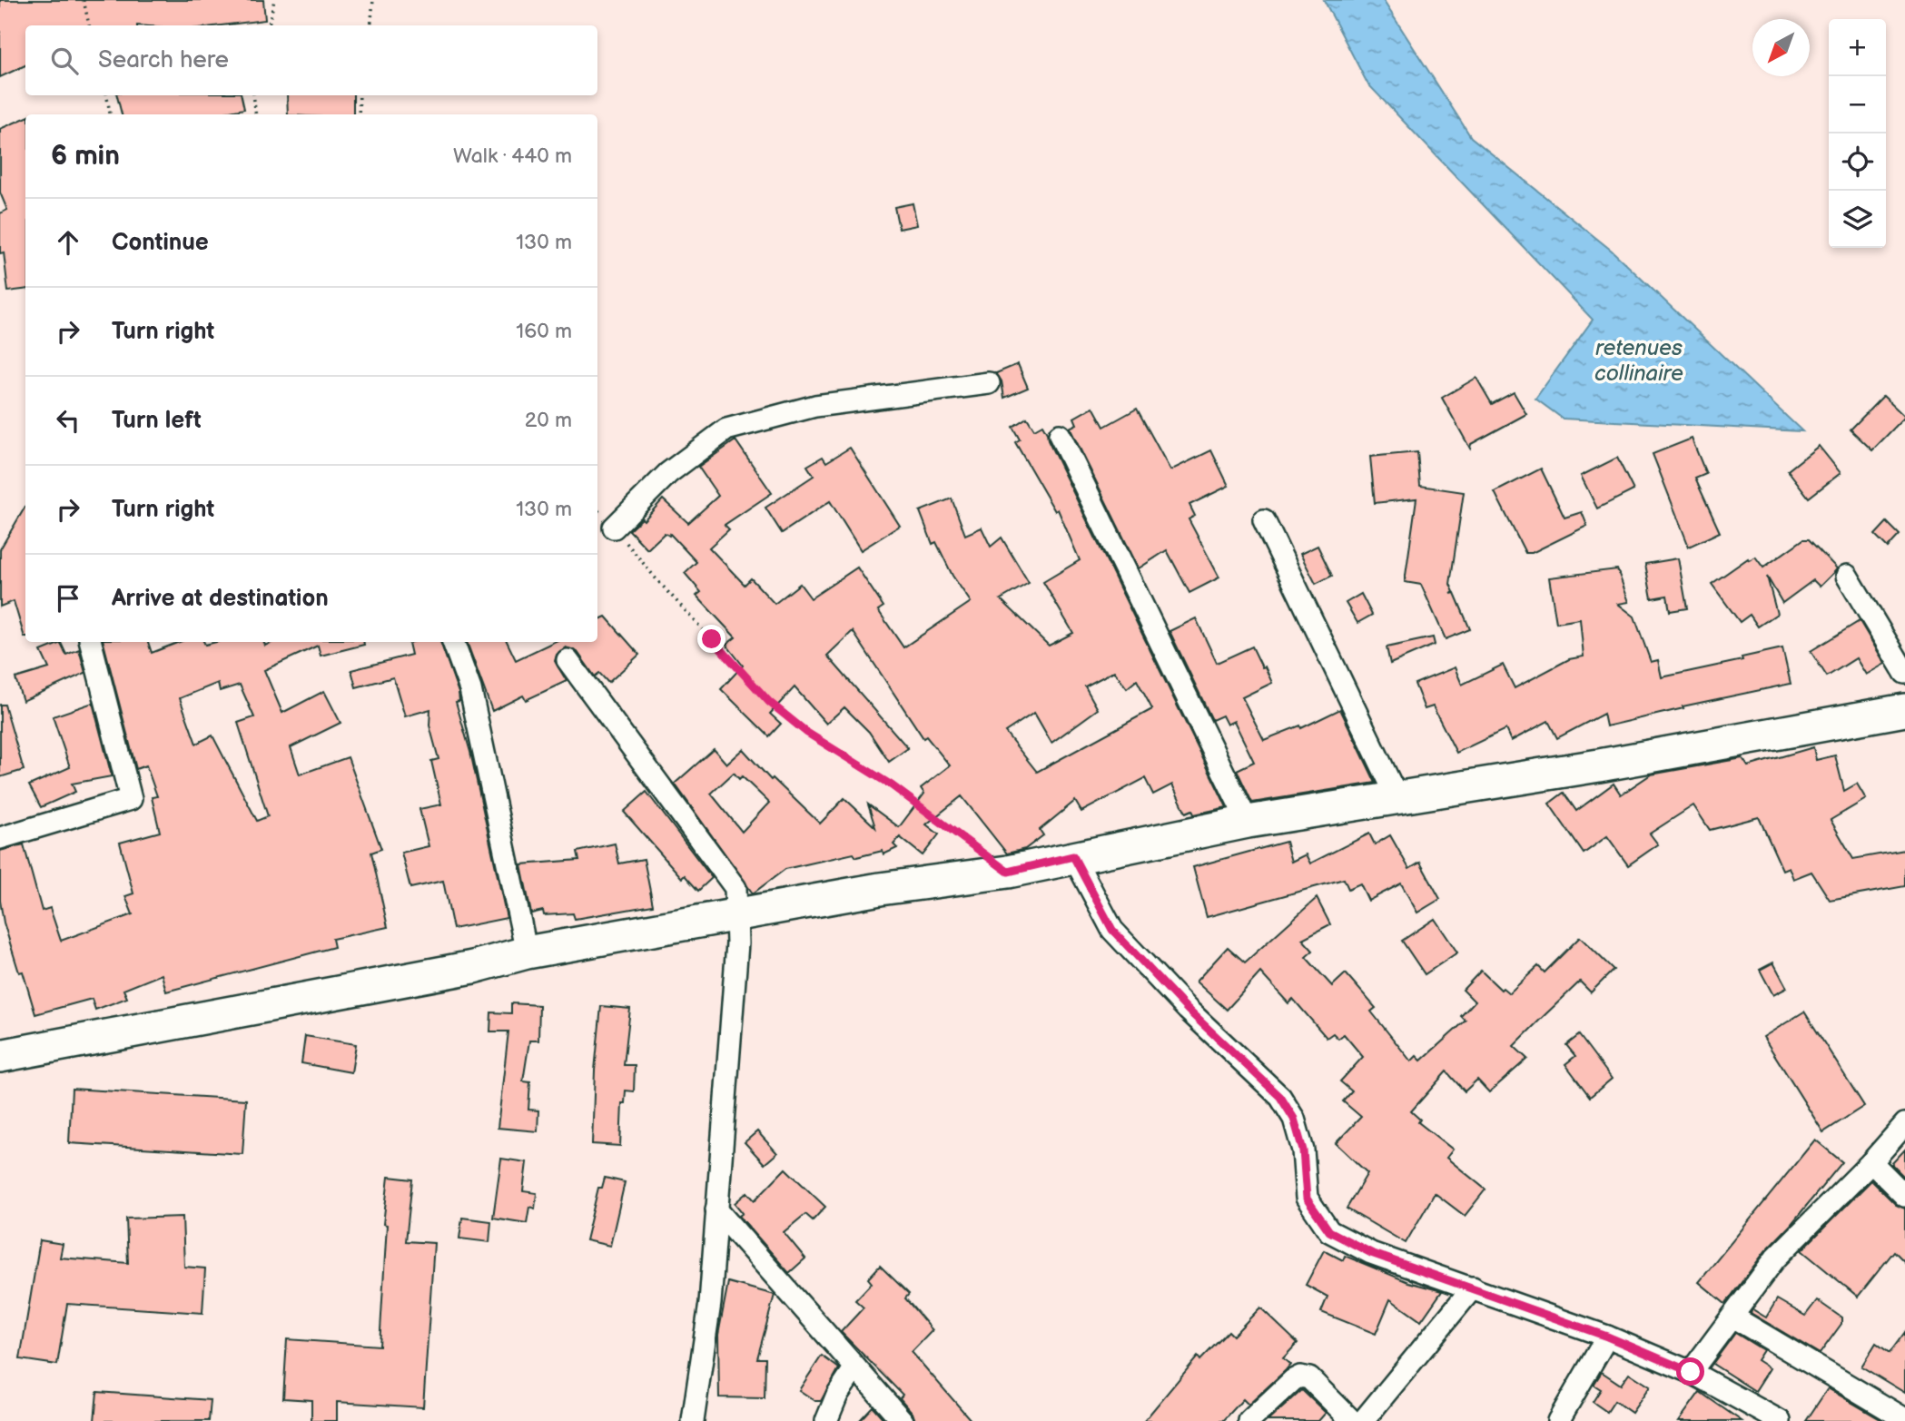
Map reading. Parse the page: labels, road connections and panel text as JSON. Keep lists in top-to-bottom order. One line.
{"water":["retenues collinaire"],"north":"bottom left","page":{"map_buttons":["+","−"],"search":"Search here","heading":["6 min","Walk · 440 m"],"list":[["Continue","130 m"],["Turn right","160 m"],["Turn left","20 m"],["Turn right","130 m"],"Arrive at destination"]}}
